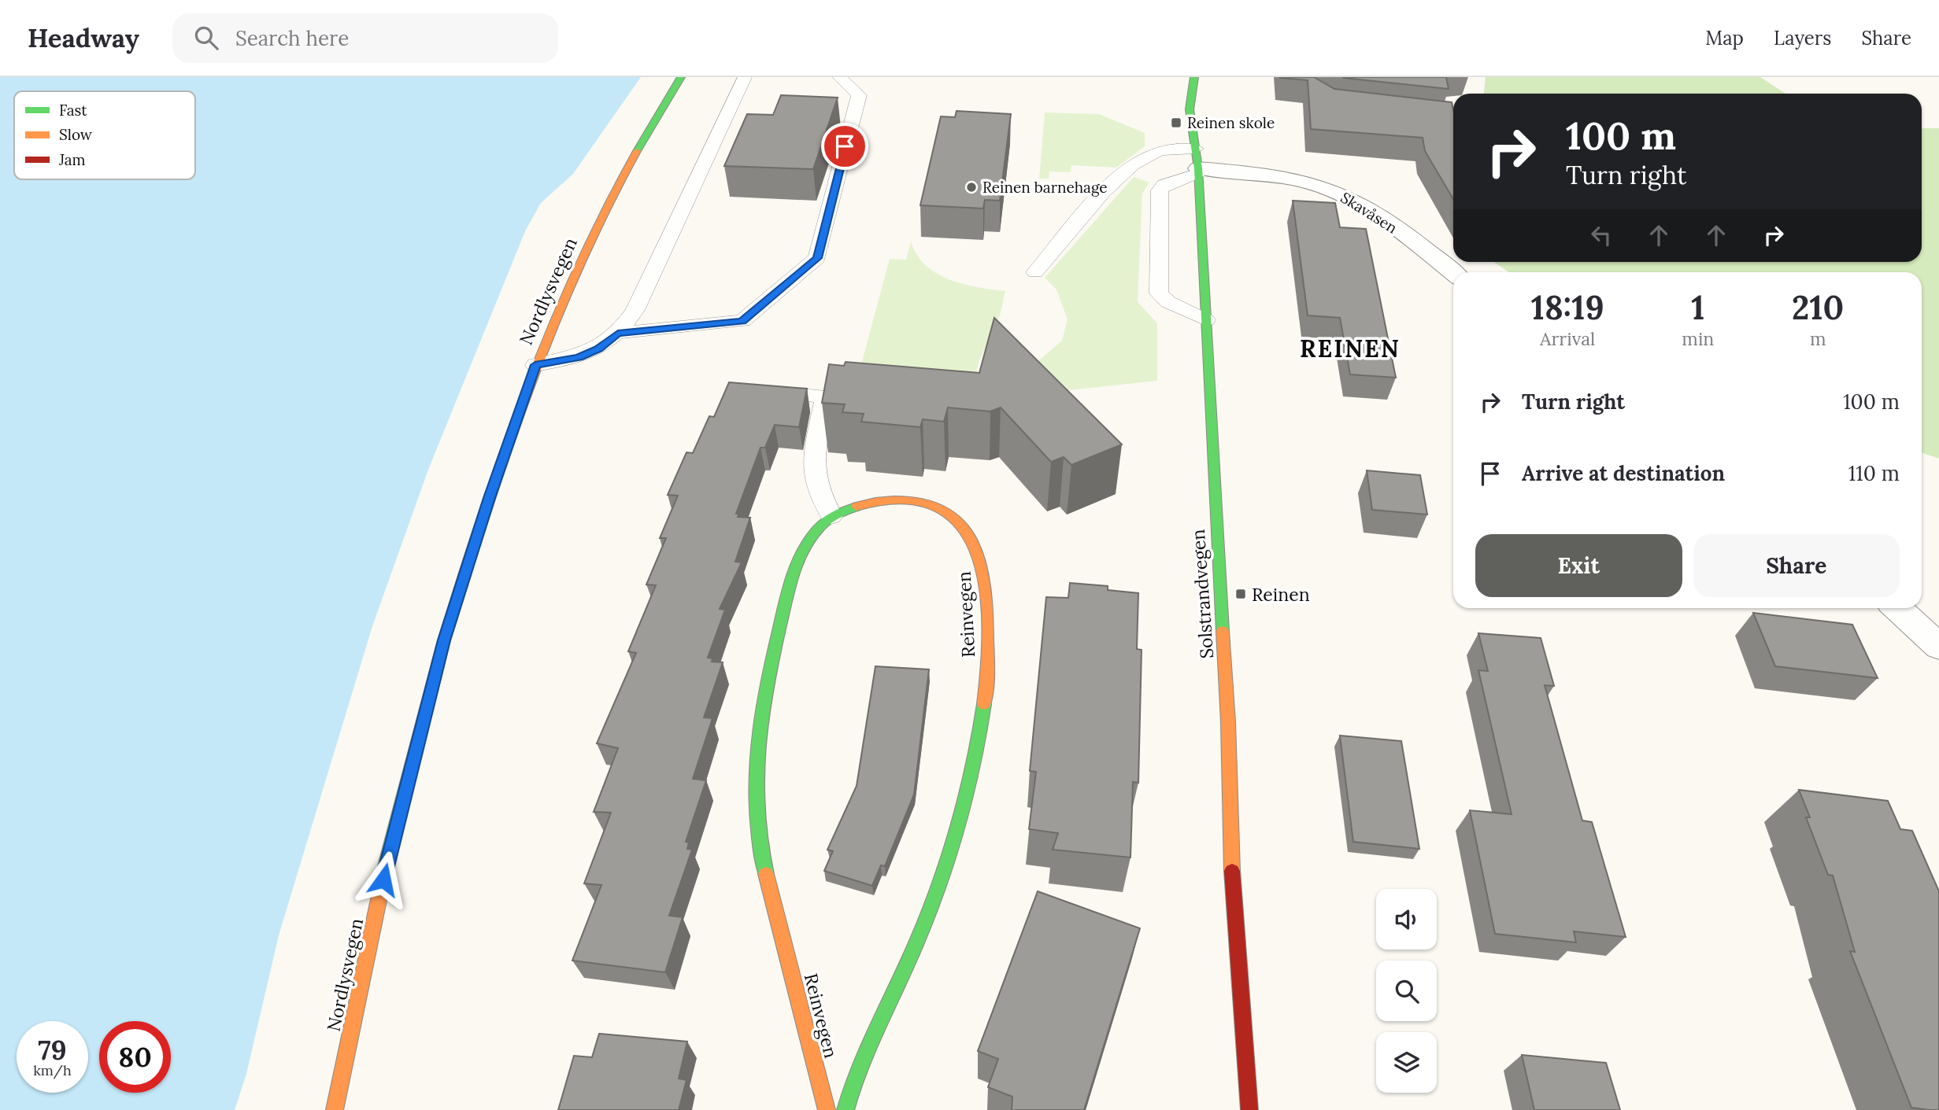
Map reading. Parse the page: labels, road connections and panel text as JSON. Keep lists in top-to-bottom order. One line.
{"streets":{"main road":["Nordlysvegen","Solstrandvegen","Reinvegen"],"street":["Skavåsen"]},"crossings":[["Skavåsen","Solstrandvegen"]],"districts":["REINEN"],"places":{"transit":["Reinen skole","Reinen"],"other":["Reinen barnehage"]},"legend":["Fast","Slow","Jam"],"page":{"header":"Headway","search":"Search here","nav":["Map","Layers","Share"],"turn":["100 m","Turn right"],"eta":["18:19","Arrival","1","min","210","m"],"list":[{"name":"Turn right","value":"100 m"},{"name":"Arrive at destination","value":"110 m"}],"buttons":["Exit","Share"],"speed":"79 km/h","limit":"80"}}
